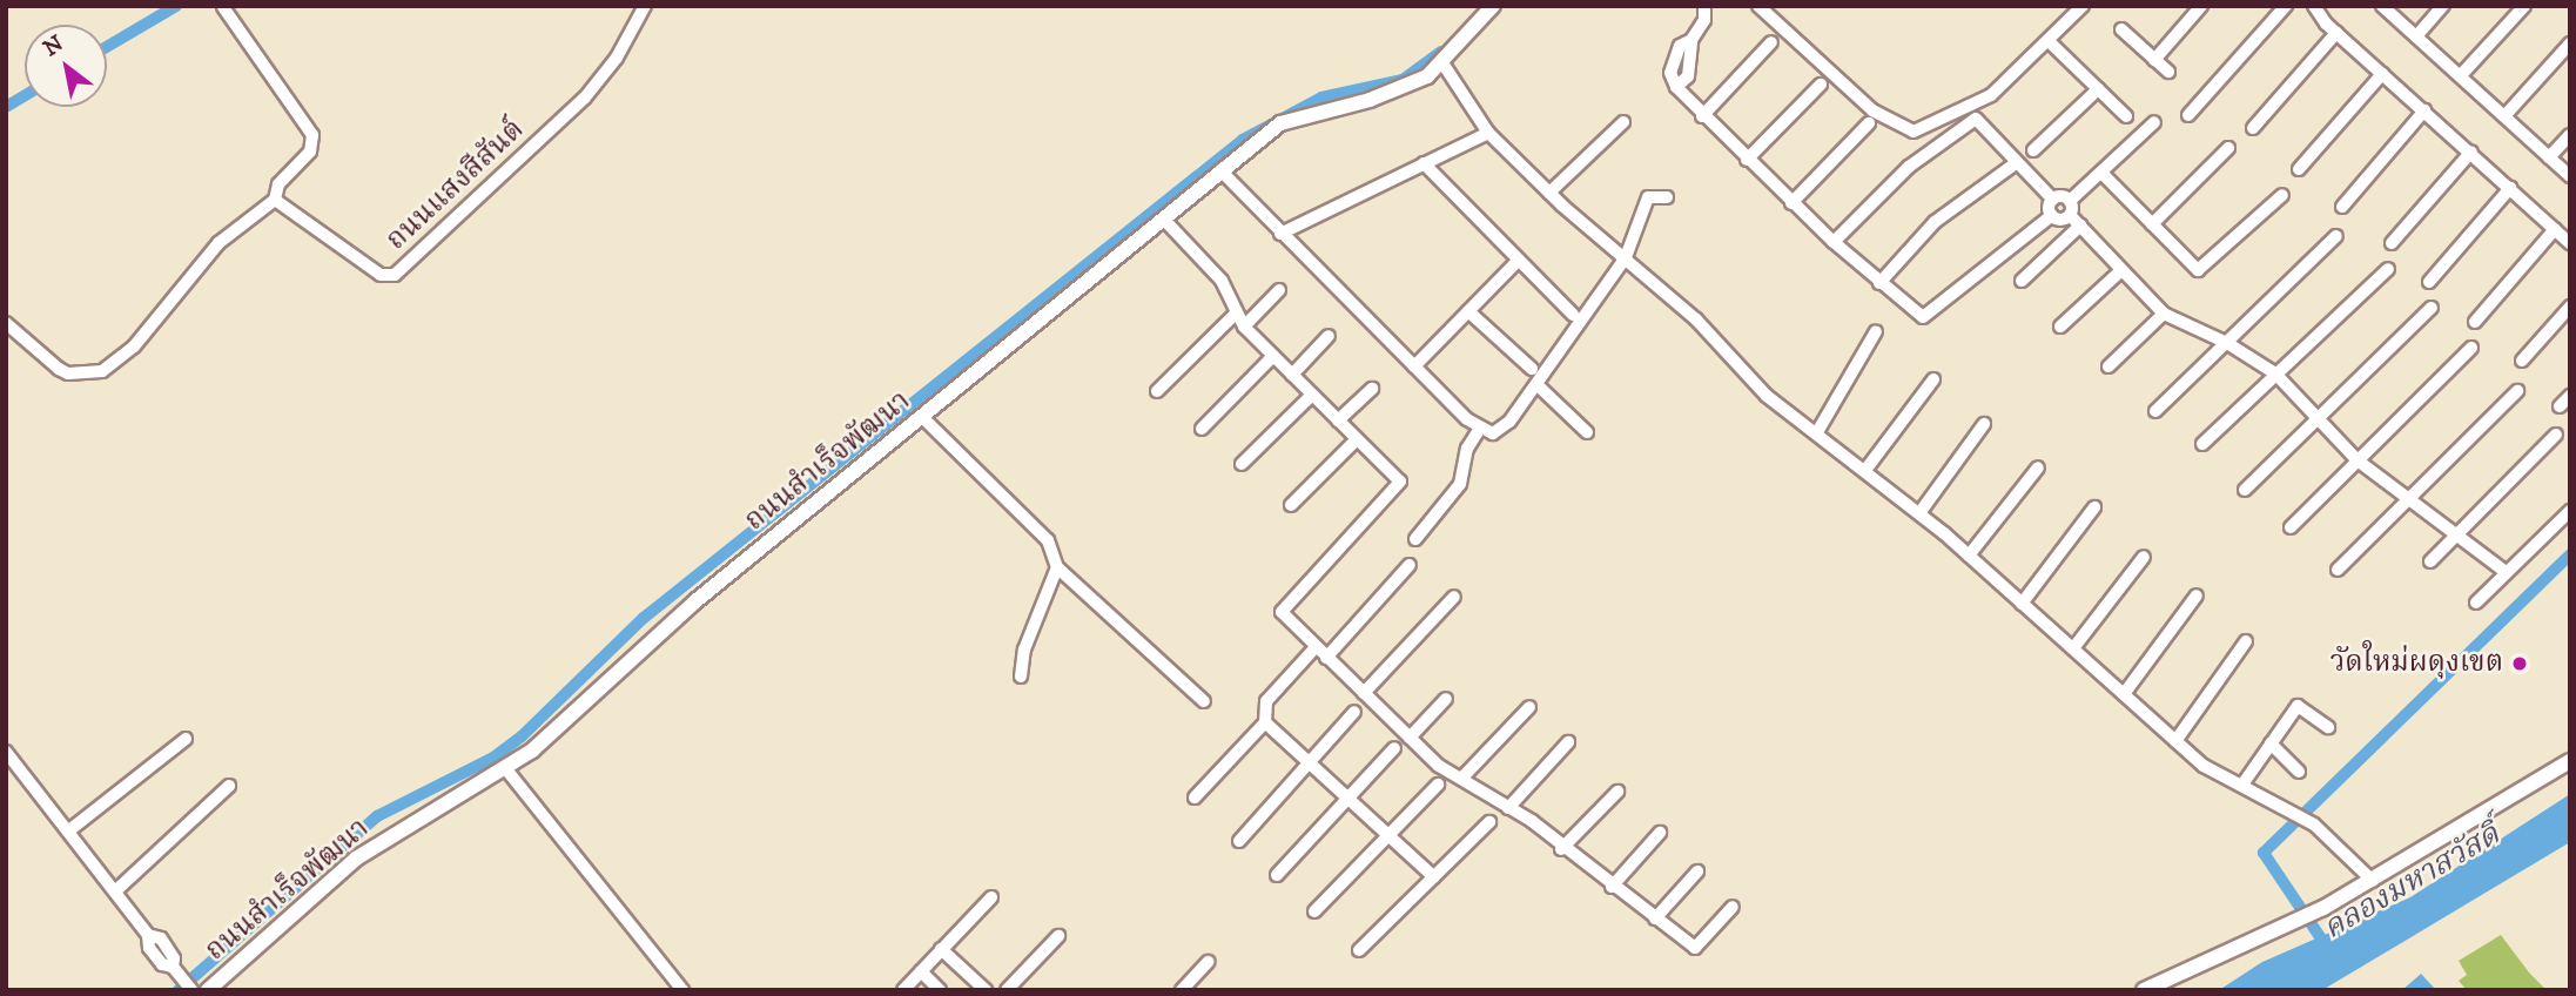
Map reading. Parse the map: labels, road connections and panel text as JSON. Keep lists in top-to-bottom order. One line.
{"streets":{"street":["ถนนแสงสีสันต์","ถนนสำเร็จพัฒนา"]},"water":["คลองมหาสวัสดิ์"],"places":["วัดใหม่ผดุงเขต"],"north":"top left"}
